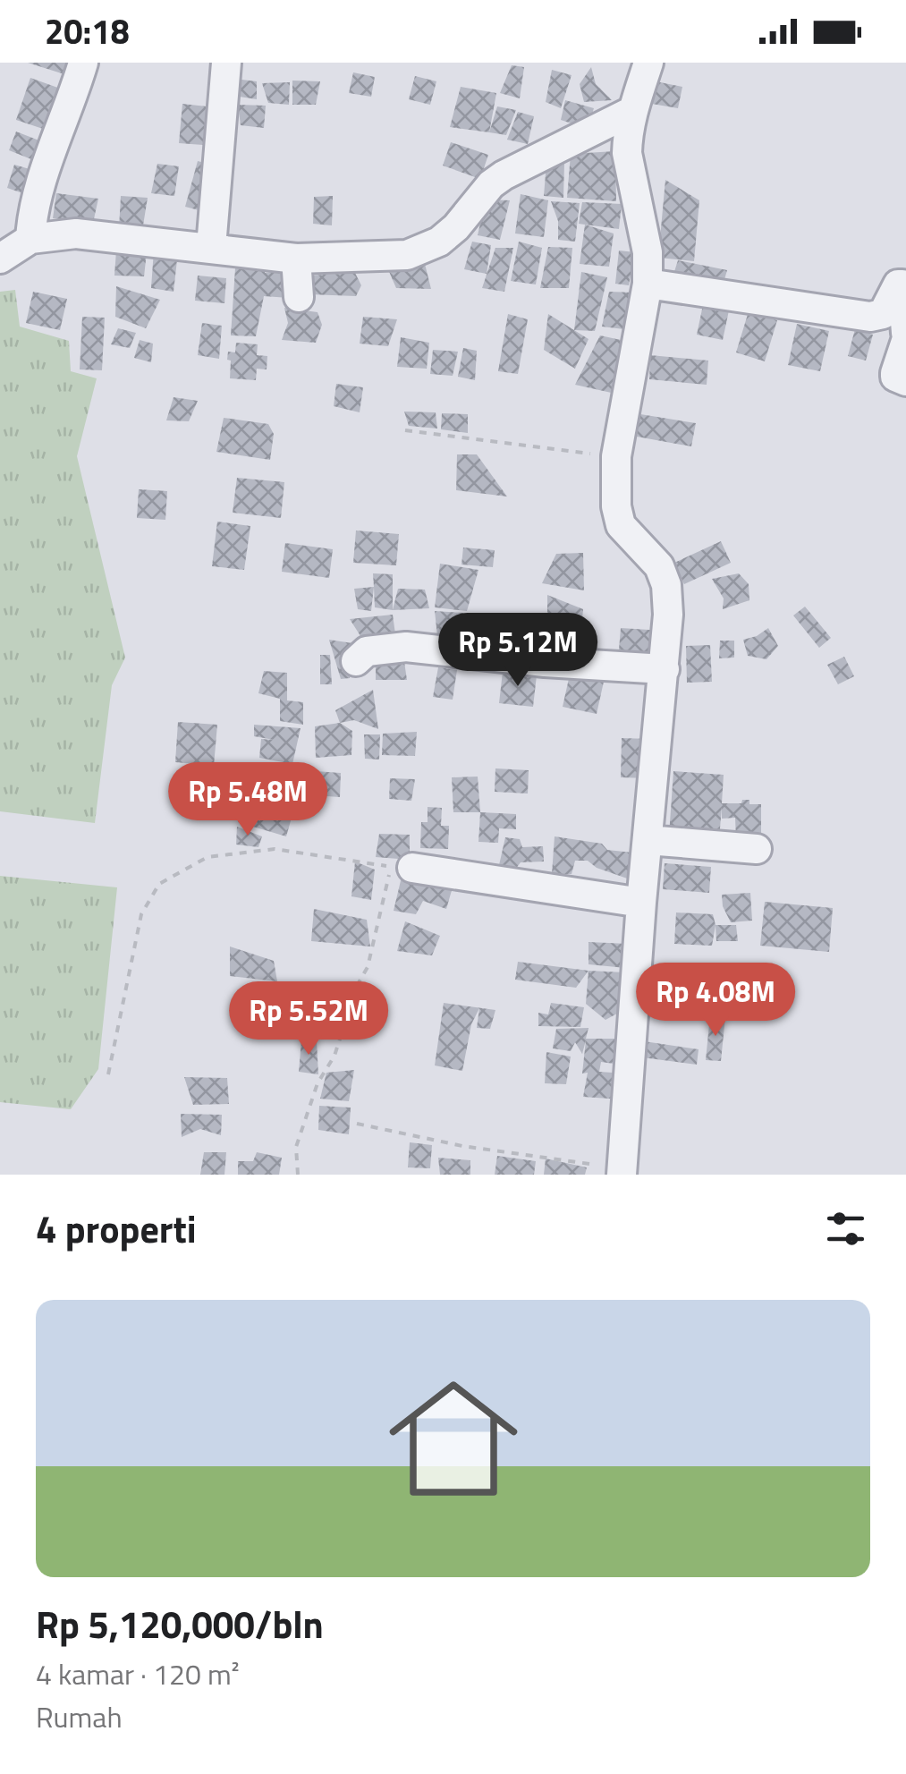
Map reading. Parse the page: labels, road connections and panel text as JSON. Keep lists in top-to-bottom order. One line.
{"page":{"status":"20:18","price":["Rp 5.12M","Rp 5.48M","Rp 4.08M","Rp 5.52M"],"heading":"4 properti","list":[{"name":"Rp 5,120,000/bln","note":"4 kamar · 120 m² · Rumah"}]}}
